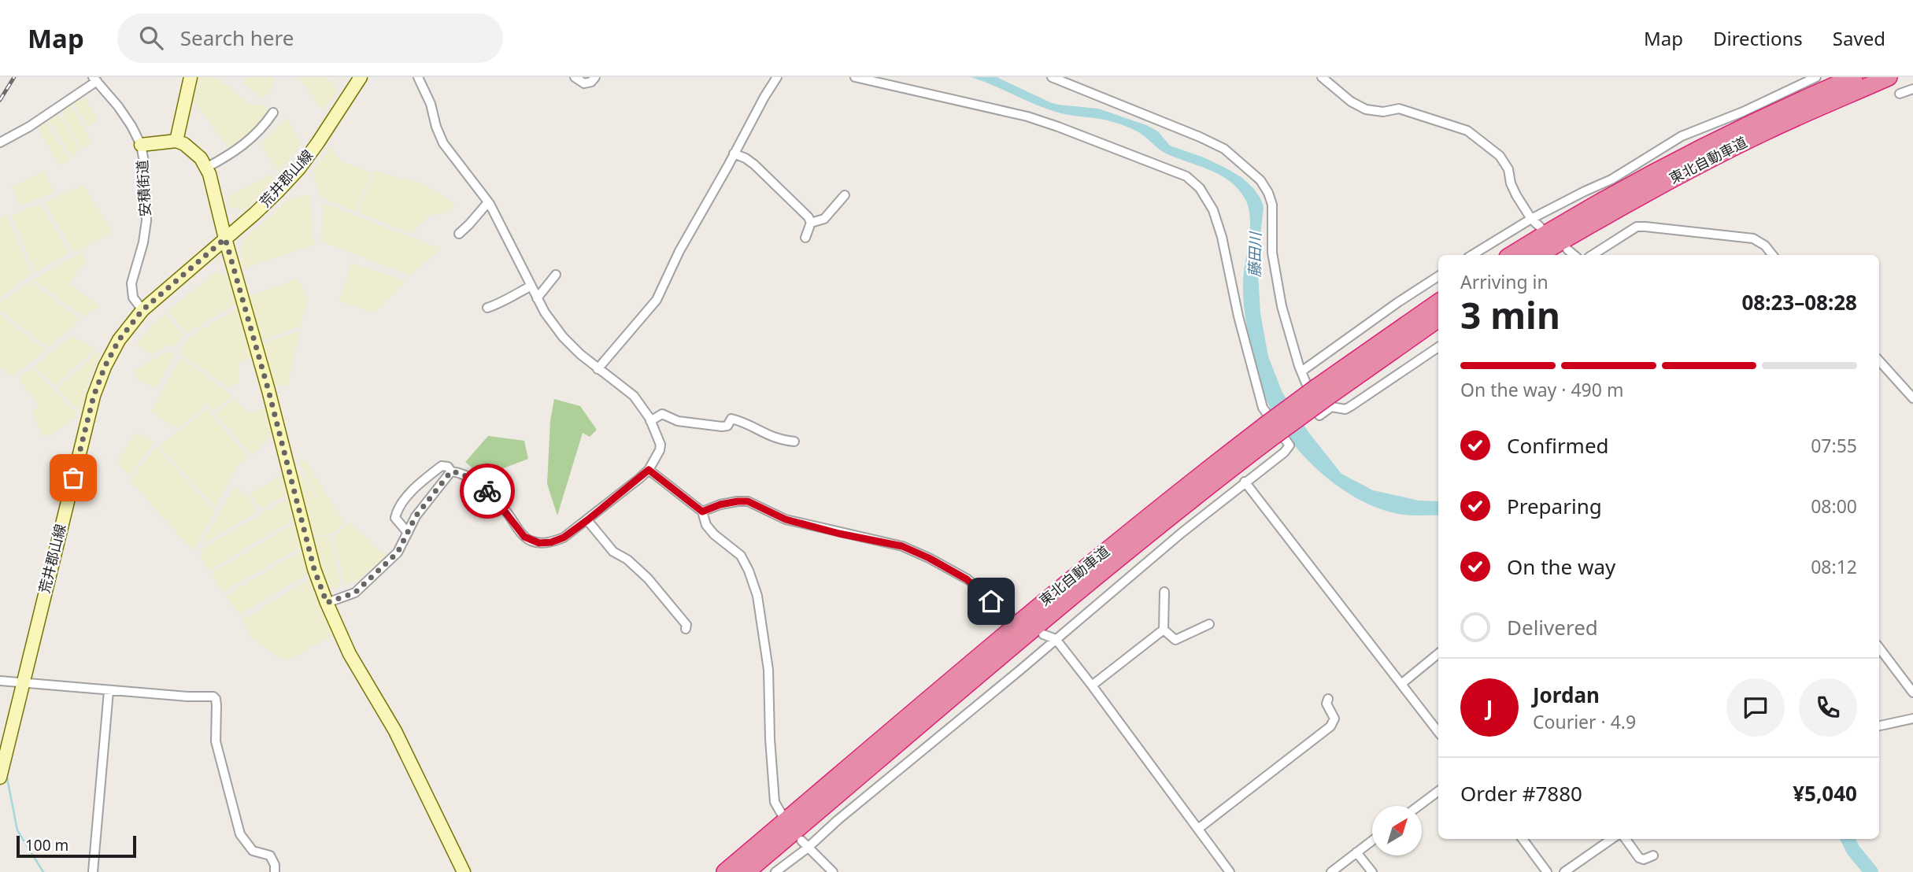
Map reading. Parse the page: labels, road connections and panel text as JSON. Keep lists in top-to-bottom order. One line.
{"streets":{"highway":["東北自動車道"],"street":["荒井郡山線","安積街道"]},"crossings":[["荒井郡山線","安積街道"]],"water":["藤田川"],"scale_bar":"100 m","north":"top right","page":{"header":"Map","search":"Search here","nav":["Map","Directions","Saved"],"heading":["3 min","Arriving in","08:23–08:28"],"panel":["Jordan","Courier · 4.9","Order #7880","¥5,040"],"bar":"On the way · 490 m","list":[["Confirmed","07:55"],["Preparing","08:00"],["On the way","08:12"],"Delivered"],"round":"J","scale":"100 m"}}
